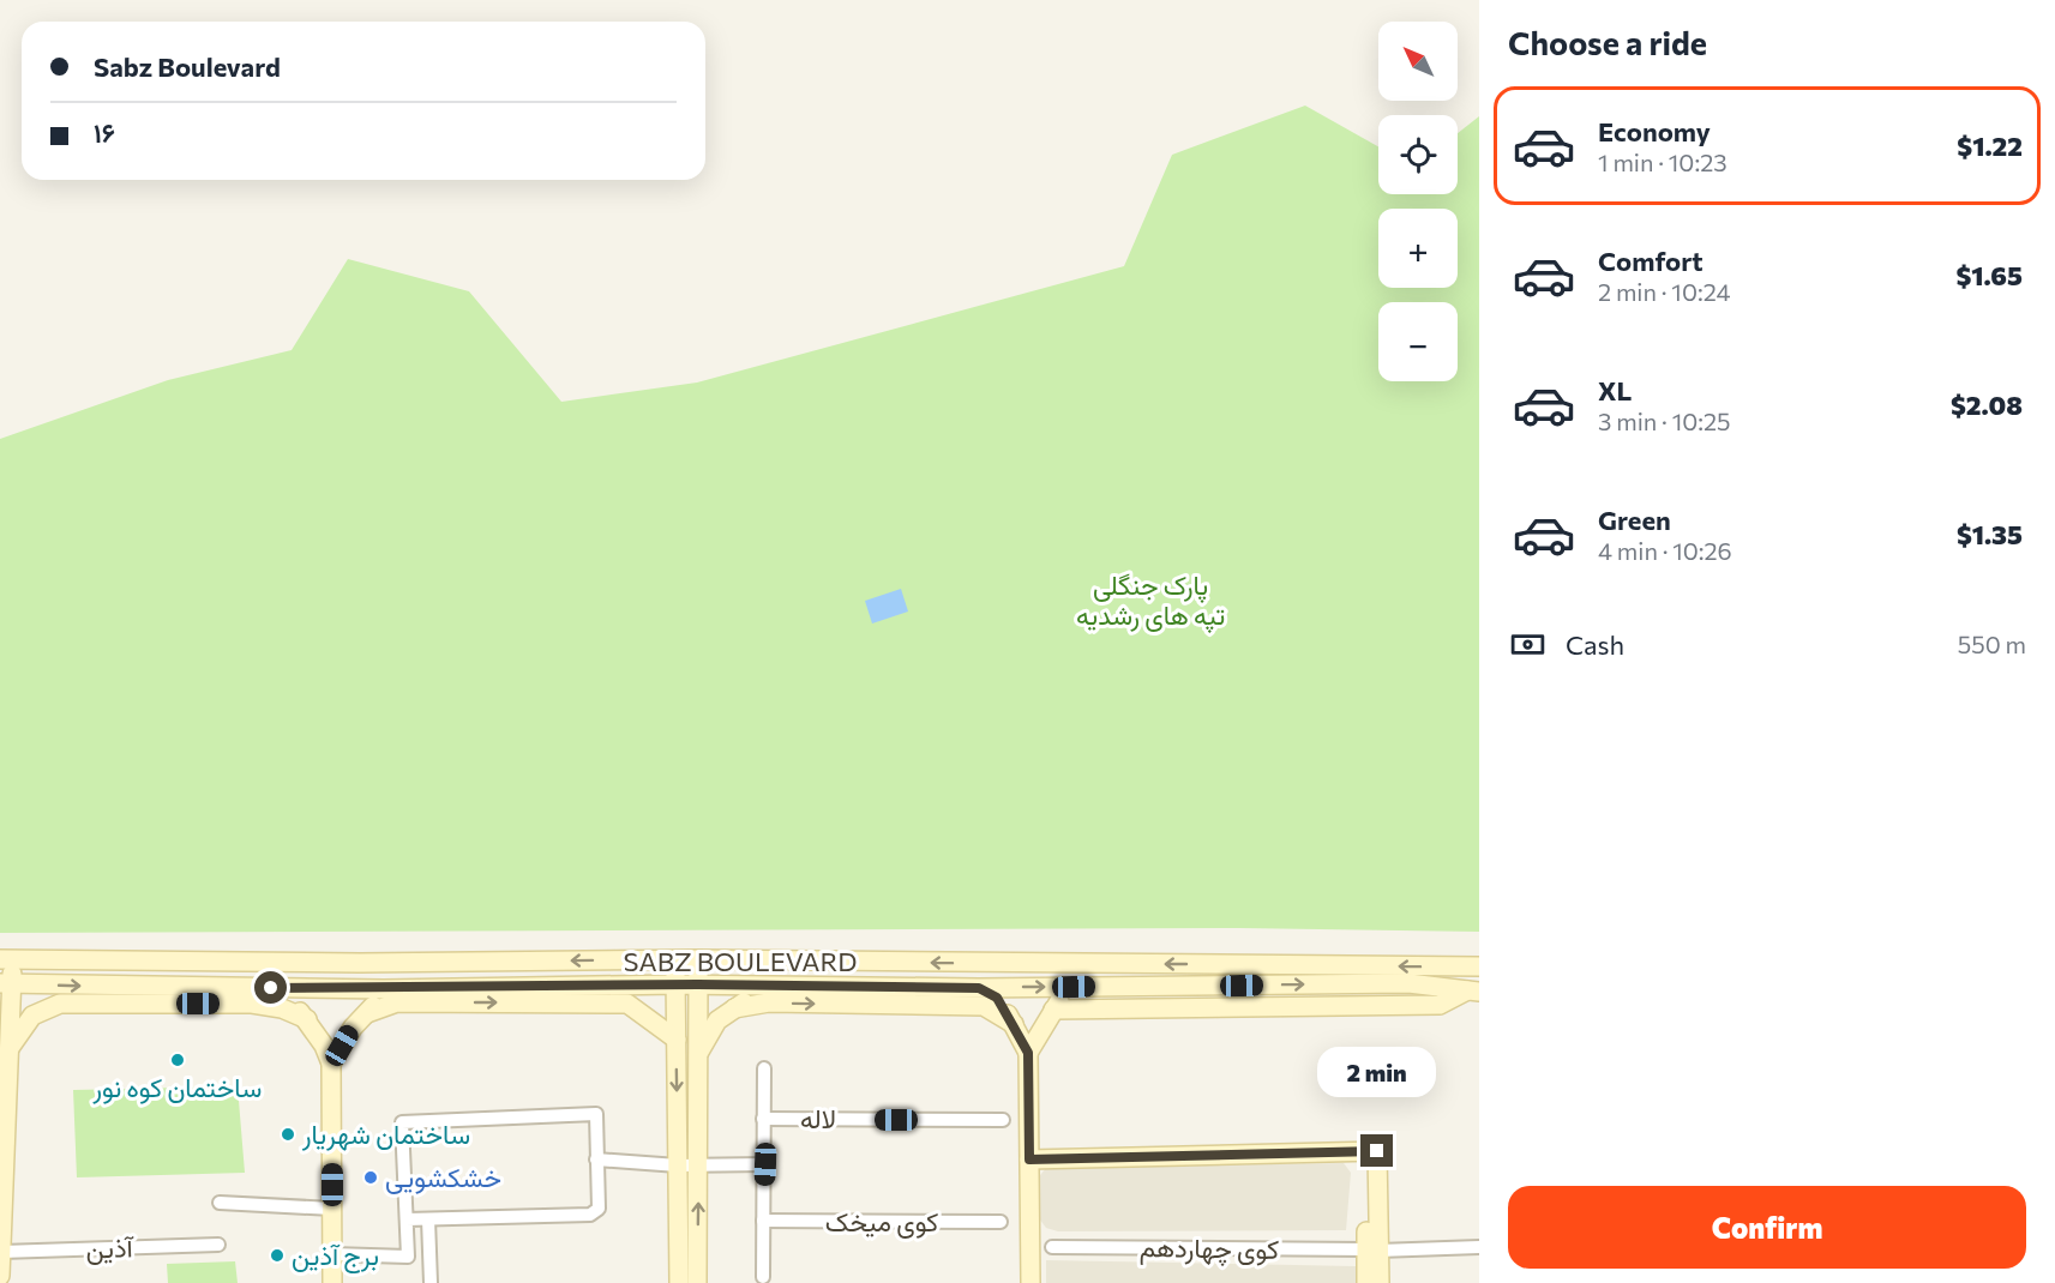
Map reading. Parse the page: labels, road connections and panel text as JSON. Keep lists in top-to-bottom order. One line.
{"streets":{"street":["SABZ BOULEVARD","لاله","کوی میخک","آذین","کوی چهاردهم"]},"parks":["پارک جنگلی تپه های رشدیه"],"places":["ساختمان کوه نور","ساختمان شهریار","خشکشویی","برج آذین"],"north":"top left","page":{"heading":"Choose a ride","map_buttons":["+","−"],"banner":["Sabz Boulevard","۱۶"],"list":[{"name":"Economy","note":"1 min · 10:23","value":"$1.22"},{"name":"Comfort","note":"2 min · 10:24","value":"$1.65"},{"name":"XL","note":"3 min · 10:25","value":"$2.08"},{"name":"Green","note":"4 min · 10:26","value":"$1.35"}],"pay":["Cash","550 m"],"bubble":"2 min","buttons":"Confirm"}}
